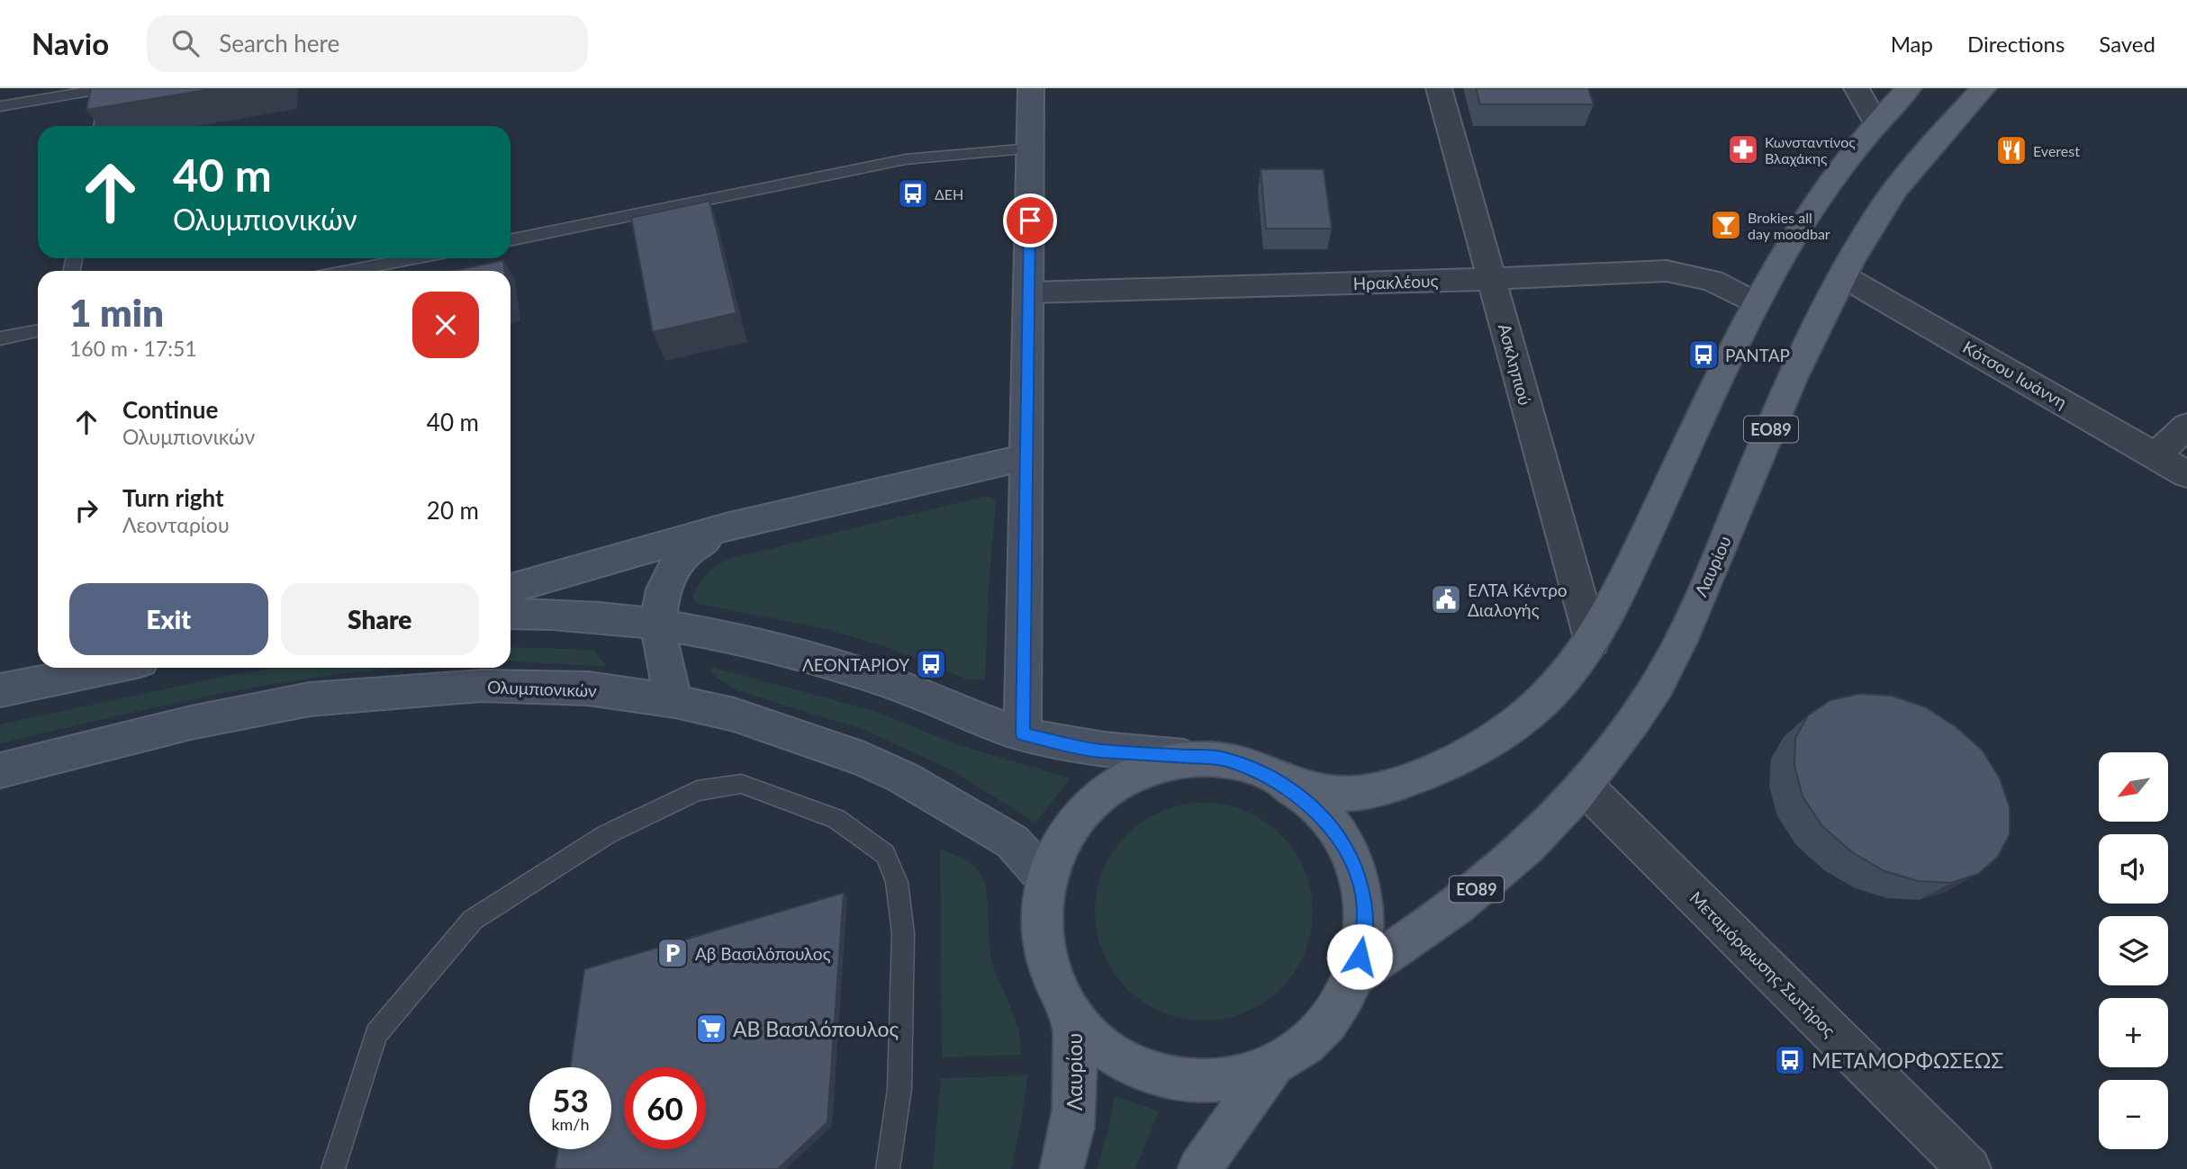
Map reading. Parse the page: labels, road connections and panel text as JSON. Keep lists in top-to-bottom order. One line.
{"streets":{"main road":["ΕΟ89","Λαυρίου","Ολυμπιονικών"],"street":["Ηρακλέους","Ασκληπιού","Κότσου Ιωάννη","Μεταμόρφωσης Σωτήρος"]},"crossings":[["Ηρακλέους","Ασκληπιού"],["Ηρακλέους","Λαυρίου"],["Ασκληπιού","Λαυρίου"],["Κότσου Ιωάννη","Λαυρίου"],["Λαυρίου","Ολυμπιονικών"],["Λαυρίου","Μεταμόρφωσης Σωτήρος"]],"places":{"pharmacy":["Κωνσταντίνος Βλαχάκης"],"restaurant":["Everest"],"bus stop":["ΔΕΗ","ΡΑΝΤΑΡ","ΛΕΟΝΤΑΡΙΟΥ","ΜΕΤΑΜΟΡΦΩΣΕΩΣ"],"bar":["Brokies all day moodbar"],"public building":["ΕΛΤΑ Κέντρο Διαλογής"],"parking":["Αβ Βασιλόπουλος"],"supermarket":["ΑΒ Βασιλόπουλος"]},"north":"bottom left","page":{"header":"Navio","search":"Search here","nav":["Map","Directions","Saved"],"turn":["40 m","Ολυμπιονικών"],"heading":["1 min","160 m · 17:51"],"list":[{"name":"Continue","note":"Ολυμπιονικών","value":"40 m"},{"name":"Turn right","note":"Λεονταρίου","value":"20 m"}],"buttons":["Exit","Share"],"map_buttons":["+","−"],"speed":"53 km/h","limit":"60"}}
